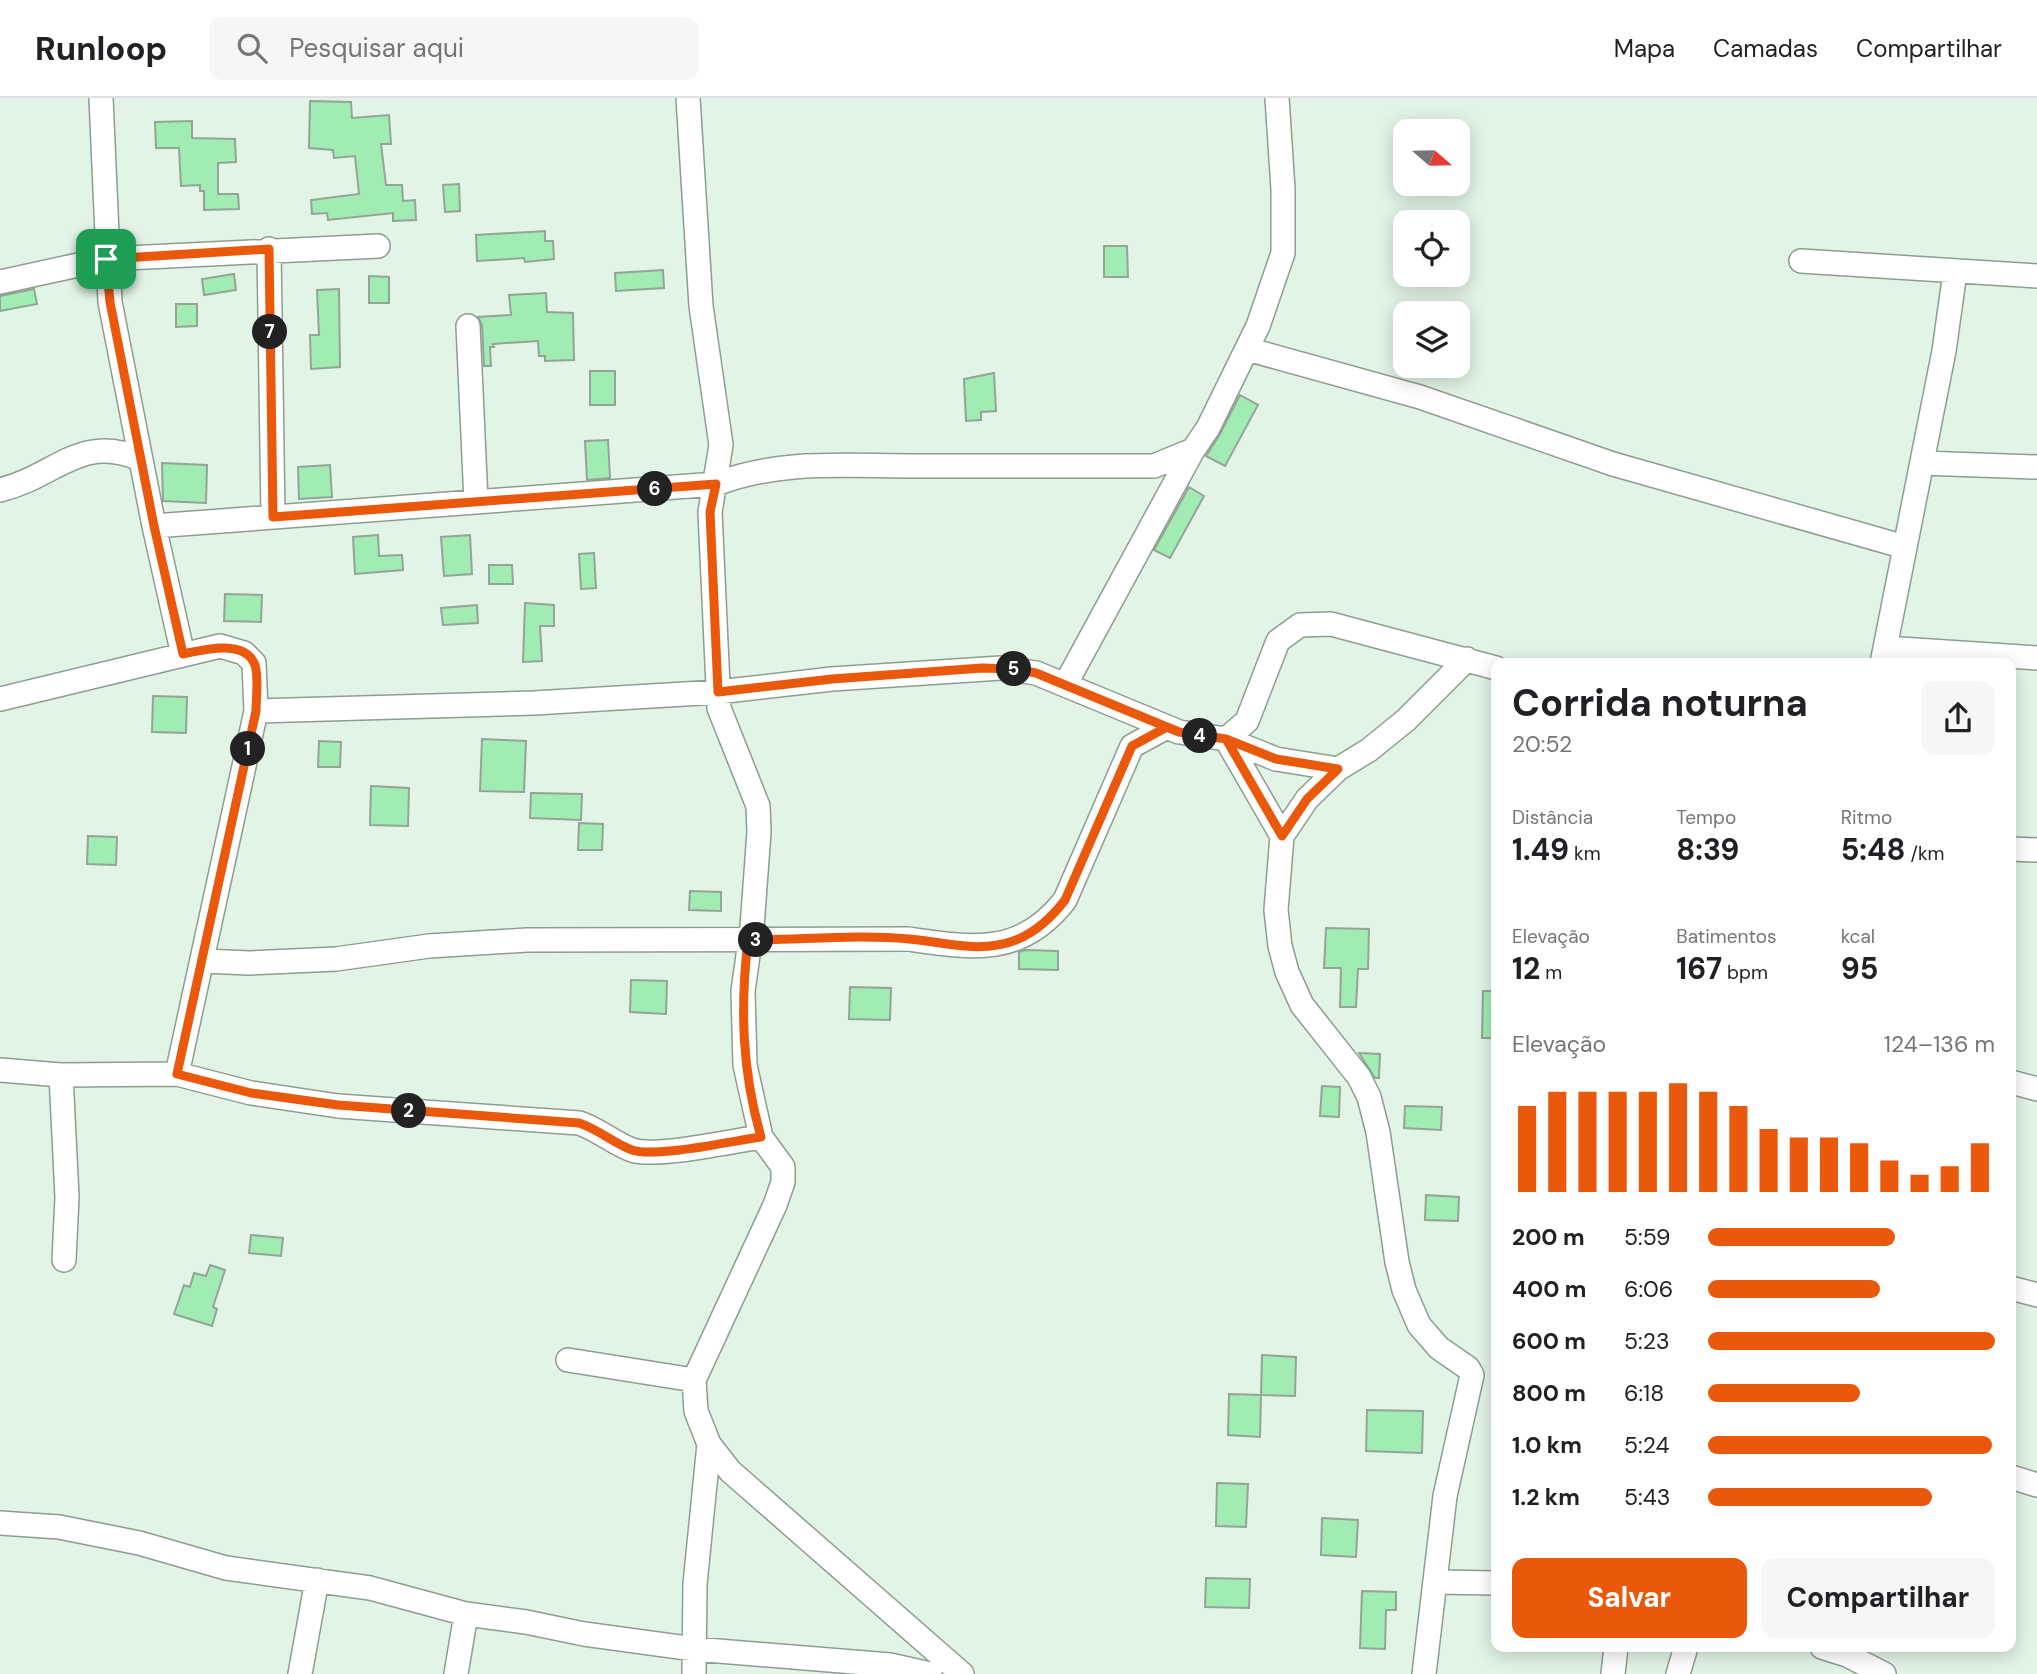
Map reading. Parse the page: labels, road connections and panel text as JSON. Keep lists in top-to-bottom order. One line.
{"north":"right","page":{"header":"Runloop","search":"Pesquisar aqui","nav":["Mapa","Camadas","Compartilhar"],"pins":["7","6","5","4","1","3","2"],"heading":["Corrida noturna","20:52"],"stats":[["Distância","1.49 km"],["Tempo","8:39"],["Ritmo","5:48 /km"],["Elevação","12 m"],["Batimentos","167 bpm"],["kcal","95"]],"chart":["Elevação","124–136 m"],"list":[{"name":"200 m","note":"5:59"},{"name":"400 m","note":"6:06"},{"name":"600 m","note":"5:23"},{"name":"800 m","note":"6:18"},{"name":"1.0 km","note":"5:24"},{"name":"1.2 km","note":"5:43"}],"buttons":["Salvar","Compartilhar"]}}
